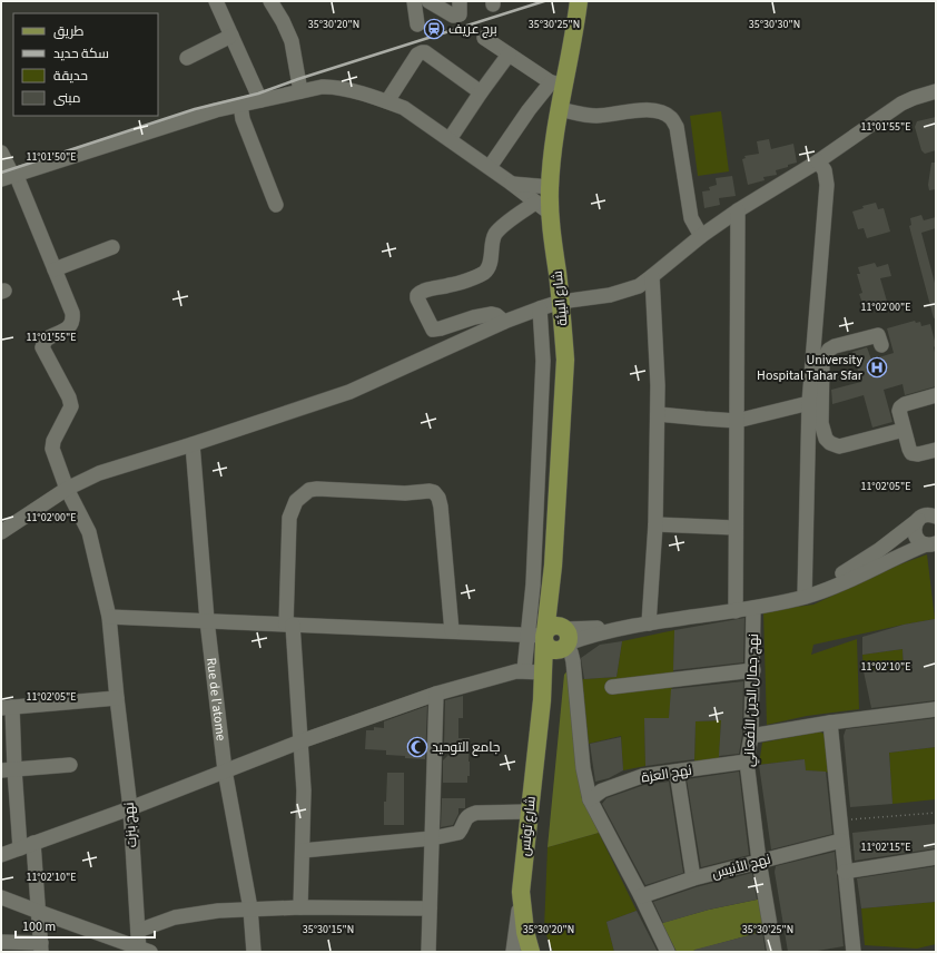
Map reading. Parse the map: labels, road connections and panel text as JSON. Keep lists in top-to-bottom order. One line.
{"streets":{"main road":["شارع البيئة","شارع تونس"],"street":["Rue de l'atome","نهج جمال الدين الأفعاني","نهج العزة","نهج بنزت","نهج الأنيس"]},"crossings":[["شارع البيئة","شارع تونس"],["نهج جمال الدين الأفعاني","نهج العزة"],["نهج جمال الدين الأفعاني","نهج الأنيس"]],"places":{"station":["برج عريف"],"hospital":["University Hospital Tahar Sfar"],"mosque":["جامع التوحيد"]},"legend":["طريق","سكة حديد","حديقة","مبنى"],"scale_bar":"100 m","coordinates":["35°30'20\"N","35°30'25\"N","35°30'30\"N","11°01'55\"E","11°01'50\"E","11°02'00\"E","11°02'05\"E","11°02'10\"E","11°02'15\"E","35°30'15\"N"]}
